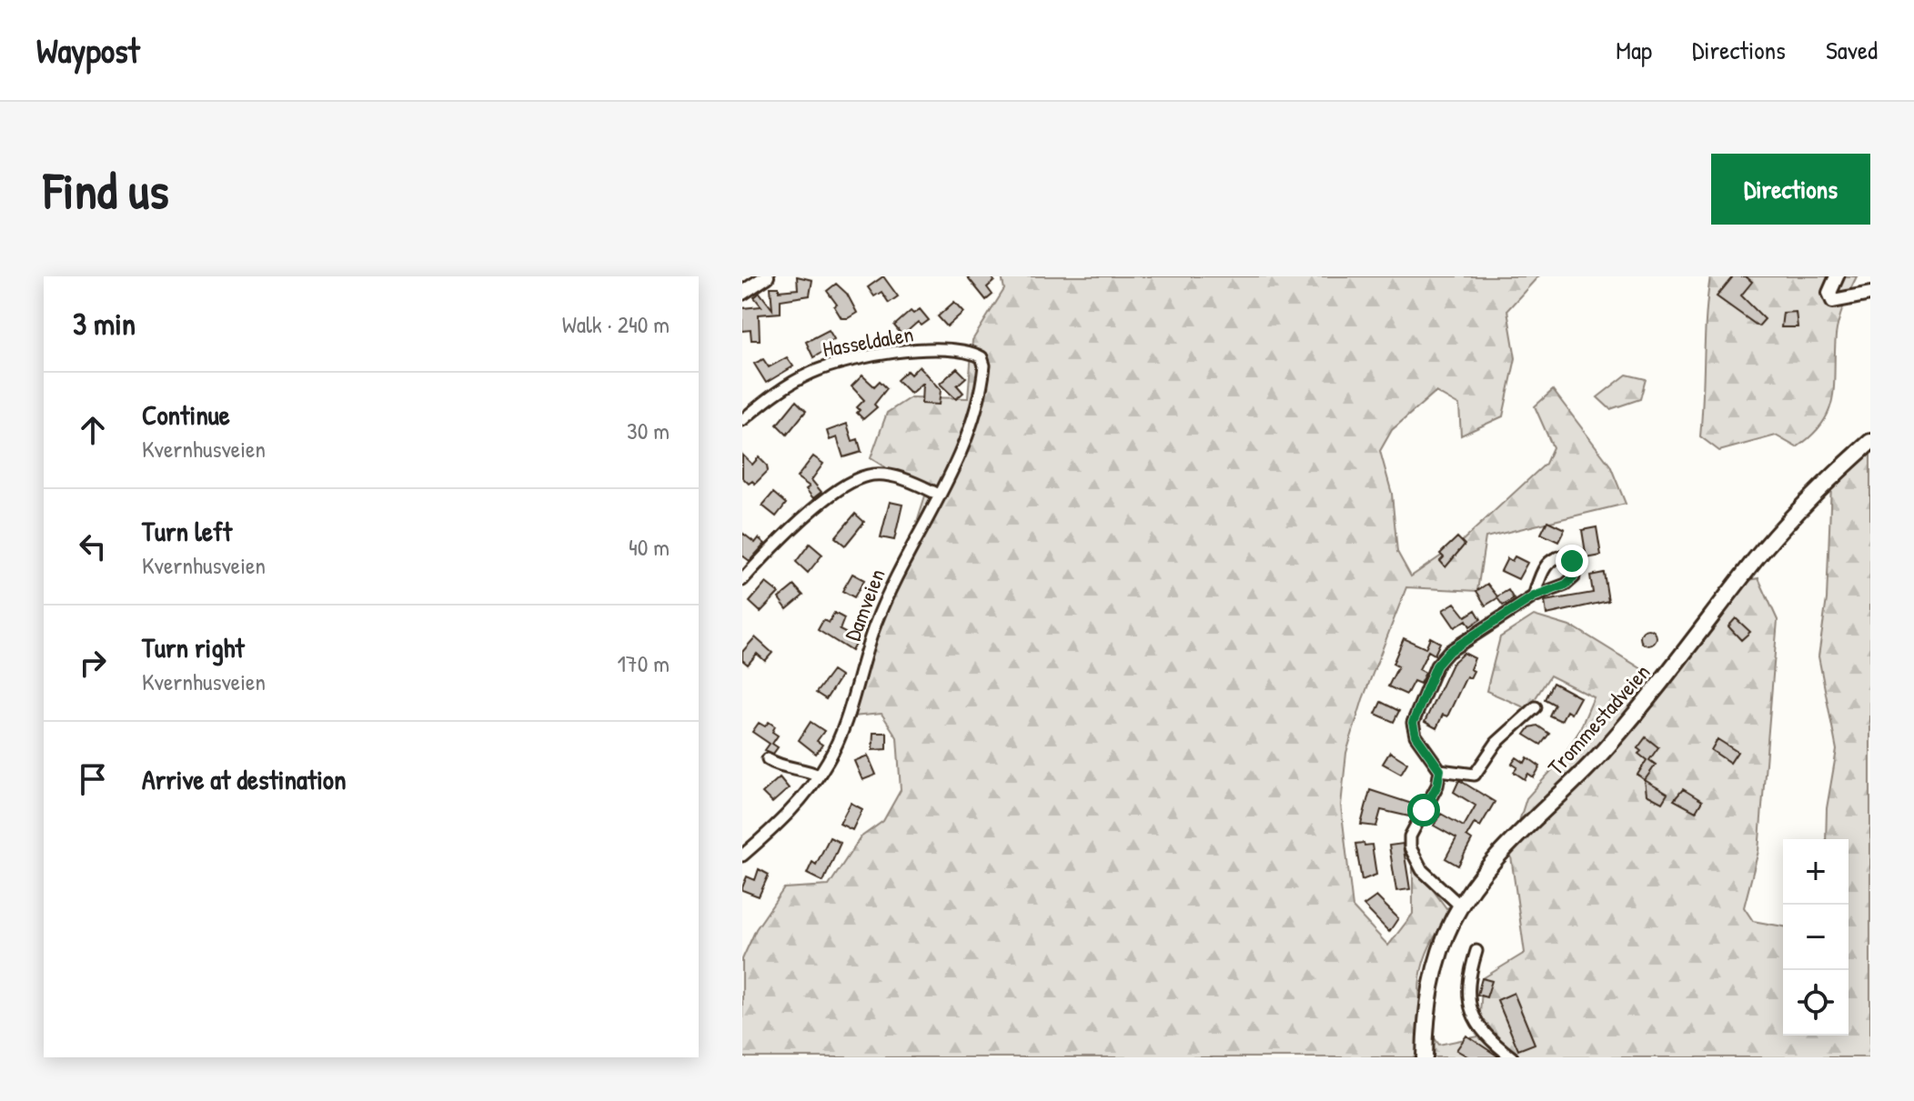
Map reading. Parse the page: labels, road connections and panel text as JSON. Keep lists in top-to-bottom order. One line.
{"streets":{"main road":["Trommestadveien"],"street":["Hasseldalen","Damveien"]},"crossings":[["Hasseldalen","Damveien"]],"page":{"header":"Waypost","nav":["Map","Directions","Saved"],"buttons":"Directions","title":"Find us","heading":["3 min","Walk · 240 m"],"list":[["Continue","Kvernhusveien","30 m"],["Turn left","Kvernhusveien","40 m"],["Turn right","Kvernhusveien","170 m"],"Arrive at destination"],"map_buttons":["+","−"]}}
